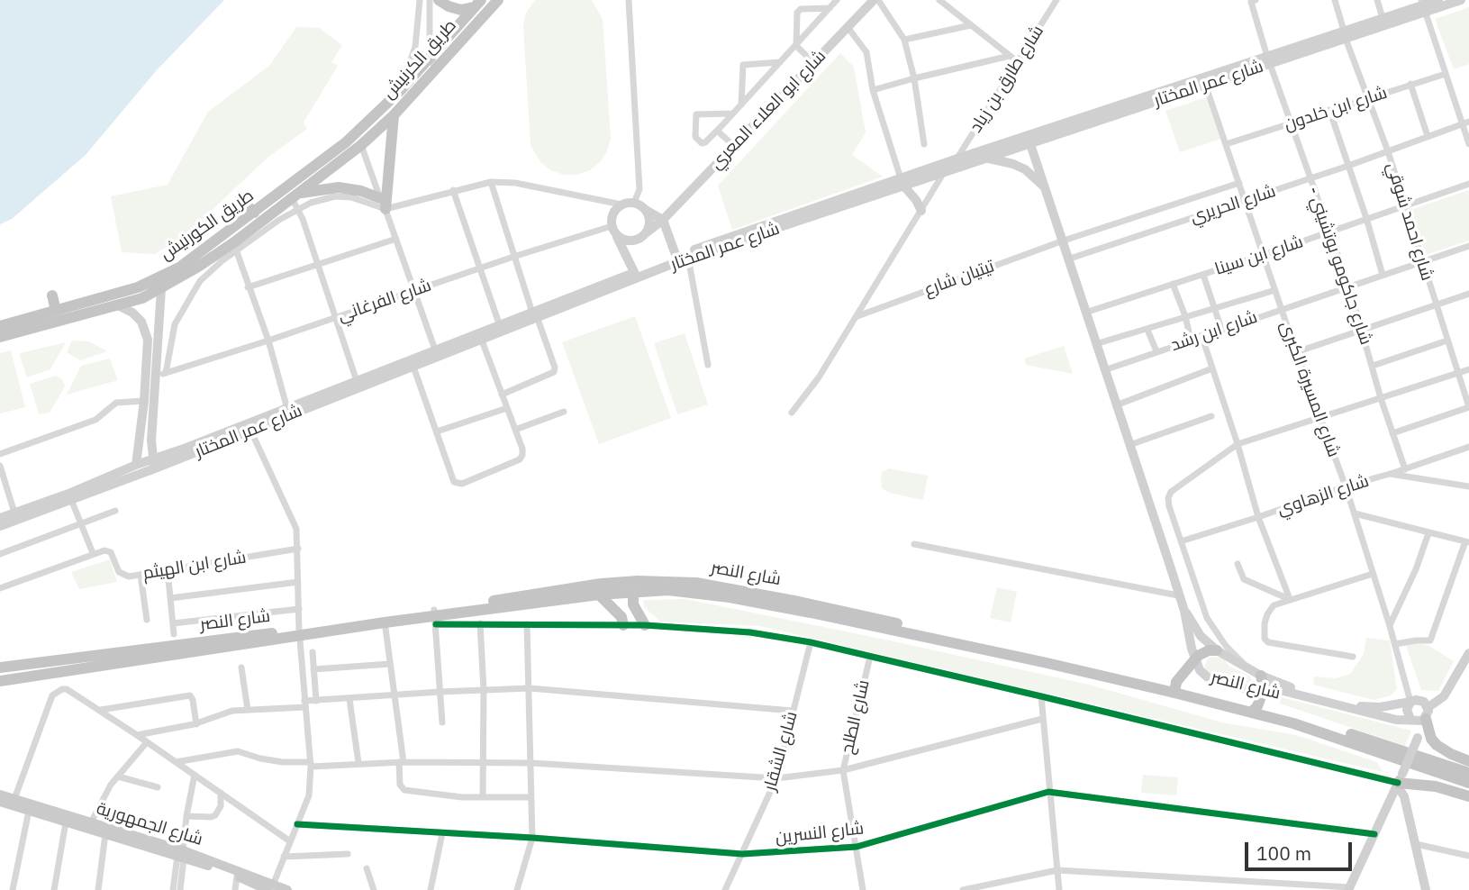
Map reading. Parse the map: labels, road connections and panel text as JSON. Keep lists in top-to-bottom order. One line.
{"streets":{"highway":["طريق الكرنيش","طريق الكورنيش","شارع النصر"],"main road":["شارع عمر المختار","شارع ابو العلاء المعري","شارع الجمهورية"],"street":["شارع طارق بن زياد","شارع ابن خلدون","شارع الحريري","شارع احمد شوقي","شارع ابن سينا","- شارع جاكومو بوتشيني","تيتيان شارع","شارع الفرغاني","شارع ابن رشد","شارع المسيرة الكبرى","شارع الزهاوي","شارع ابن الهيثم","شارع الطلح","شارع الشقار","شارع النسرين"]},"crossings":[["طريق الكرنيش","طريق الكورنيش"],["شارع طارق بن زياد","شارع عمر المختار"],["شارع عمر المختار","شارع احمد شوقي"],["شارع عمر المختار","- شارع جاكومو بوتشيني"],["شارع عمر المختار","شارع المسيرة الكبرى"],["شارع ابن خلدون","شارع احمد شوقي"],["شارع ابن خلدون","- شارع جاكومو بوتشيني"],["شارع ابن خلدون","شارع المسيرة الكبرى"],["شارع ابو العلاء المعري","شارع الفرغاني"],["شارع الحريري","شارع احمد شوقي"],["شارع الحريري","- شارع جاكومو بوتشيني"],["شارع الحريري","شارع المسيرة الكبرى"],["شارع احمد شوقي","شارع ابن سينا"],["شارع احمد شوقي","شارع ابن رشد"],["شارع ابن سينا","- شارع جاكومو بوتشيني"],["شارع ابن سينا","شارع المسيرة الكبرى"],["- شارع جاكومو بوتشيني","شارع ابن رشد"],["تيتيان شارع","شارع المسيرة الكبرى"],["شارع ابن رشد","شارع المسيرة الكبرى"],["شارع المسيرة الكبرى","شارع الزهاوي"],["شارع الطلح","شارع النسرين"],["شارع الشقار","شارع النسرين"]],"scale_bar":"100 m"}
